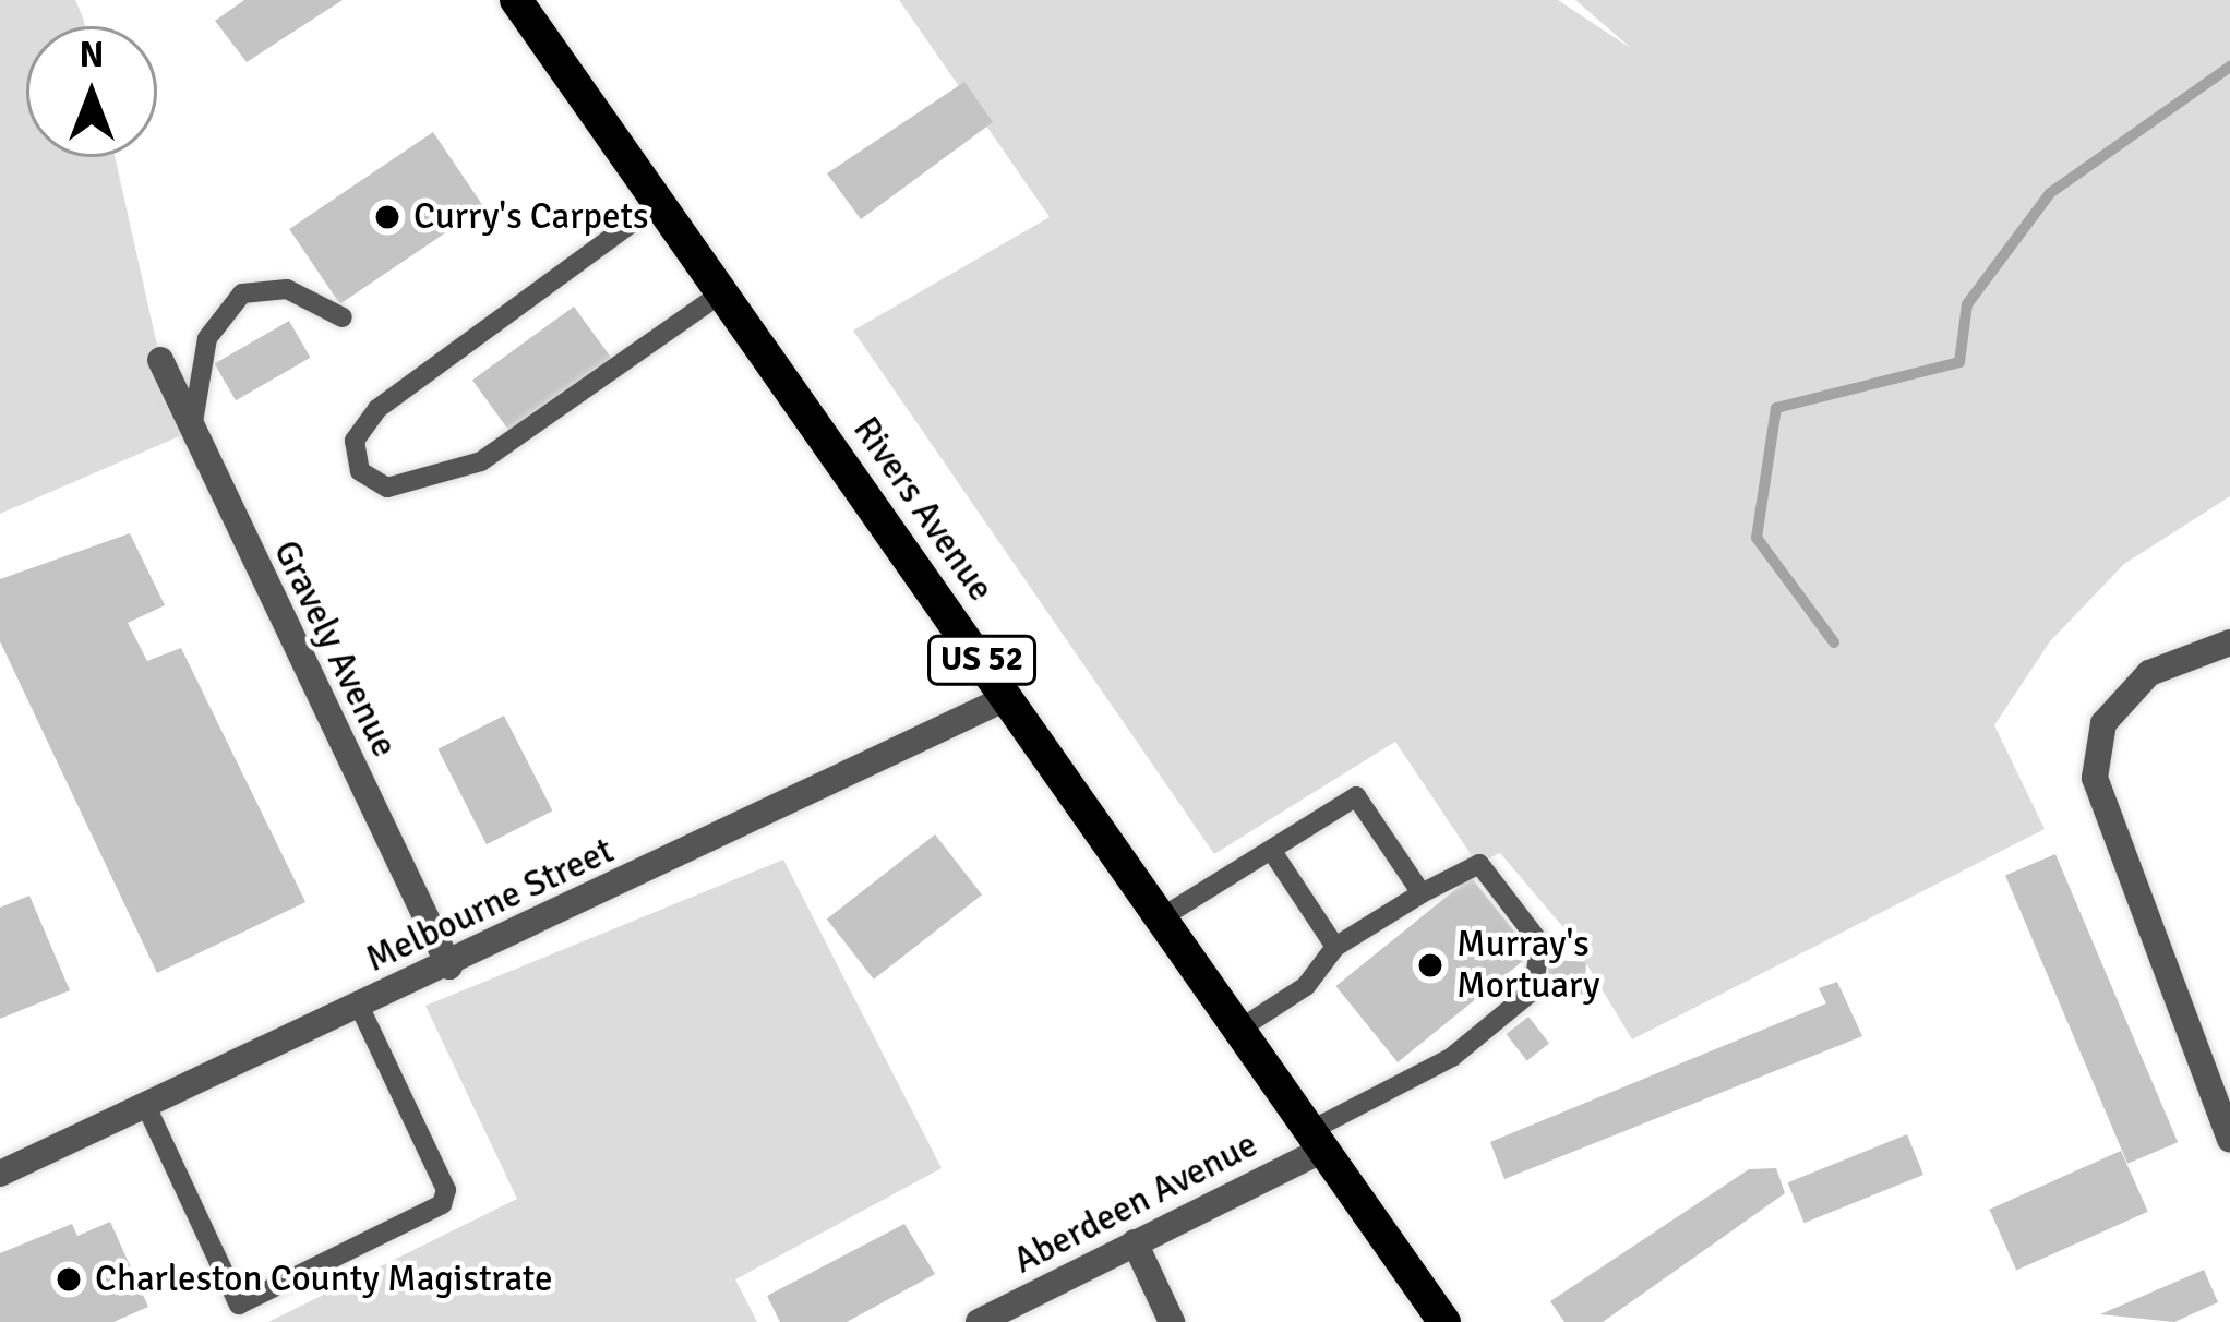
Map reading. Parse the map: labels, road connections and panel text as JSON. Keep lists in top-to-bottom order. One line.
{"streets":{"main road":["Rivers Avenue","US 52"],"street":["Gravely Avenue","Melbourne Street","Aberdeen Avenue"]},"crossings":[["Rivers Avenue","Melbourne Street"],["Rivers Avenue","Aberdeen Avenue"],["Gravely Avenue","Melbourne Street"]],"places":["Curry's Carpets","Murray's Mortuary","Charleston County Magistrate"],"north":"top"}
